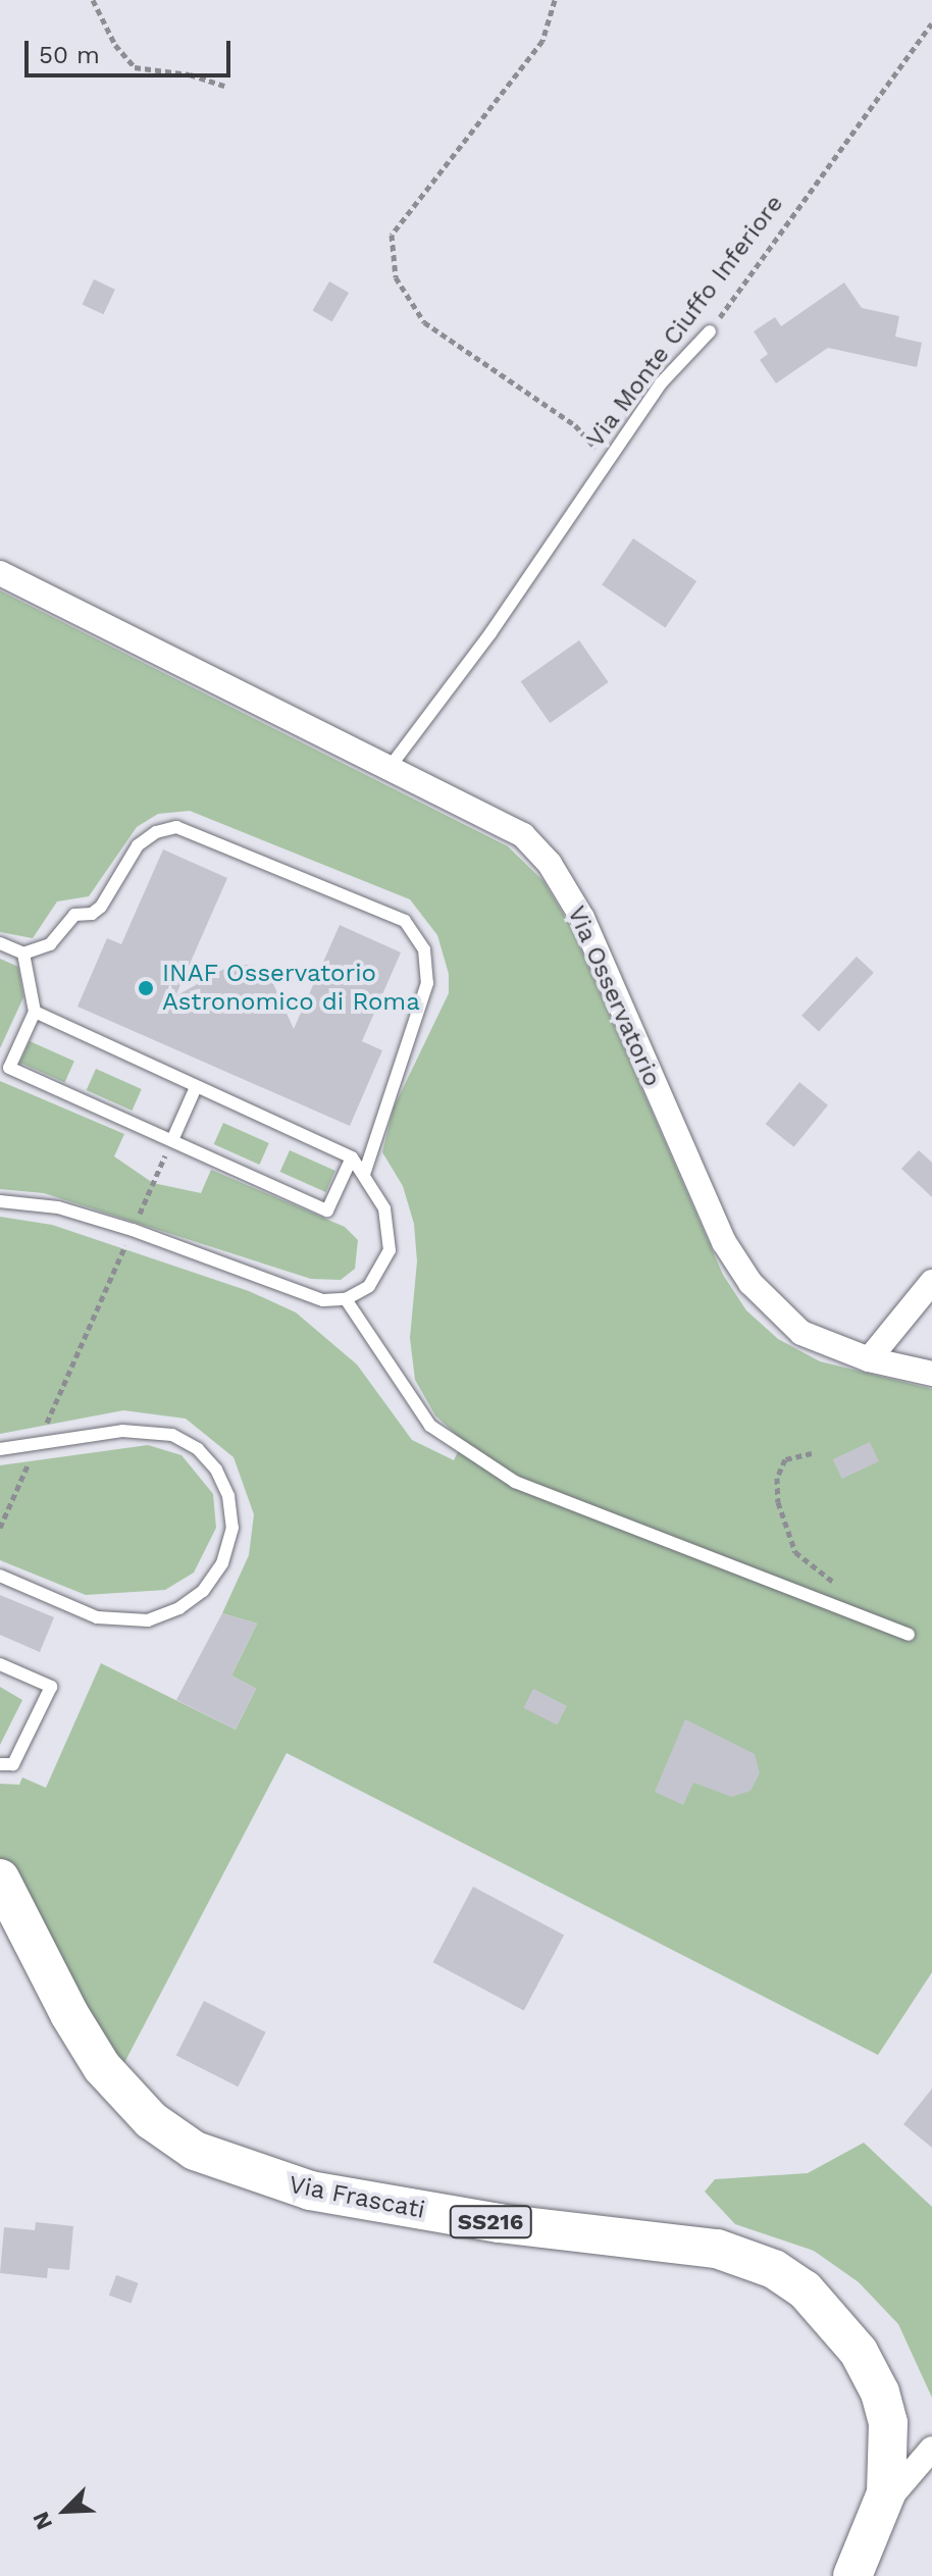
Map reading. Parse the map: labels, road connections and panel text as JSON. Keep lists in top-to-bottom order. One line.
{"streets":{"main road":["Via Frascati","SS216"],"street":["Via Osservatorio"],"lane":["Via Monte Ciuffo Inferiore"]},"crossings":[["Via Monte Ciuffo Inferiore","Via Osservatorio"]],"places":["INAF Osservatorio Astronomico di Roma"],"scale_bar":"50 m","north":"bottom left"}
